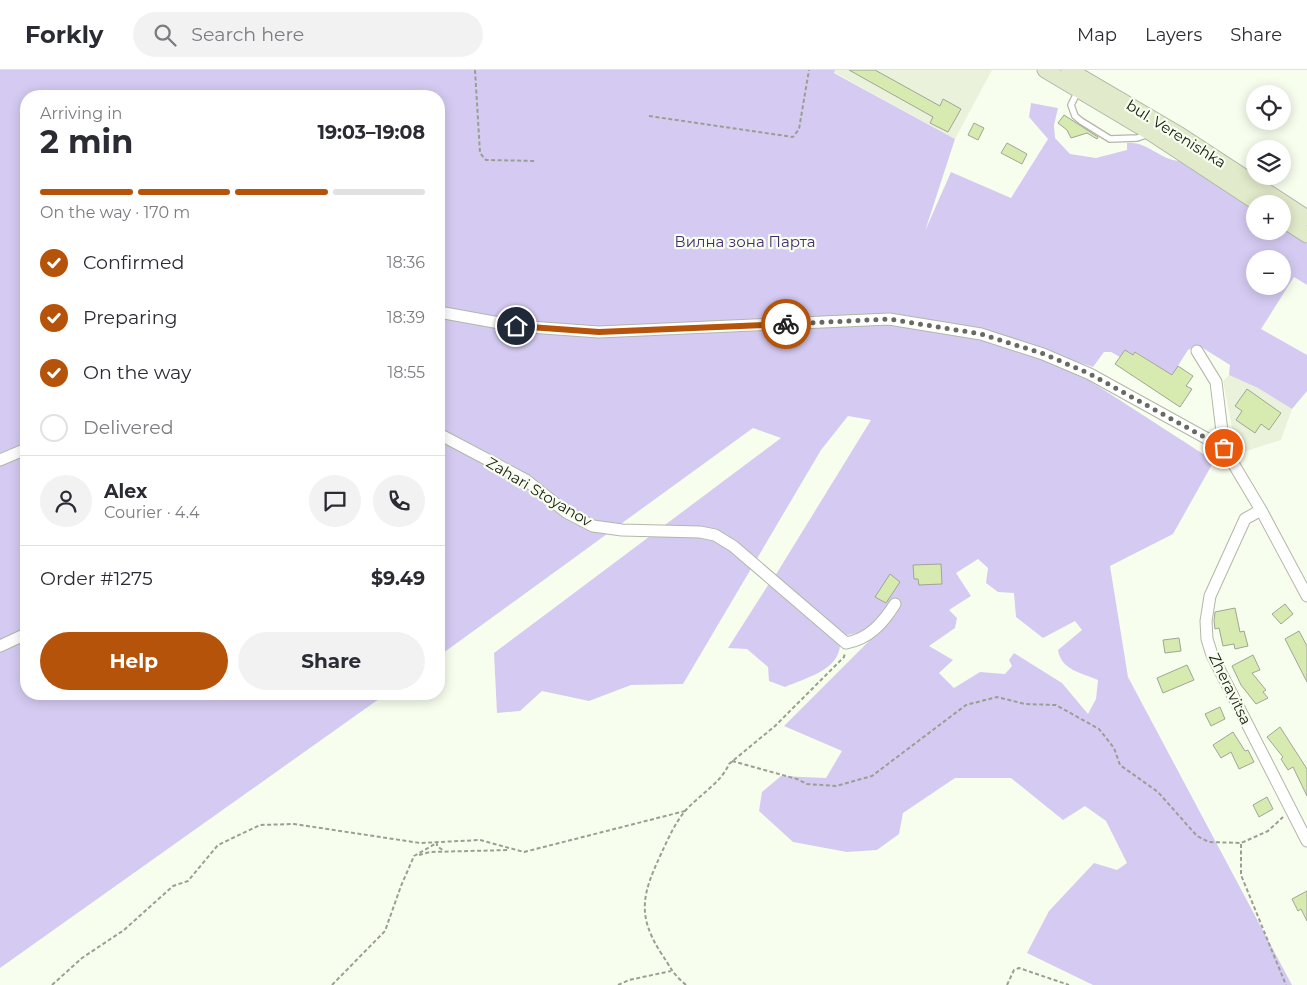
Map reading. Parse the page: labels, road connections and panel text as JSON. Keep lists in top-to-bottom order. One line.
{"streets":{"main road":["bul. Verenishka"],"street":["Zahari Stoyanov","Zheravitsa"]},"parks":["Вилна зона Парта"],"page":{"header":"Forkly","search":"Search here","nav":["Map","Layers","Share"],"map_buttons":["+","−"],"heading":["2 min","Arriving in","19:03–19:08"],"panel":["Alex","Courier · 4.4","Order #1275","$9.49"],"bar":"On the way · 170 m","list":[["Confirmed","18:36"],["Preparing","18:39"],["On the way","18:55"],"Delivered"],"buttons":["Help","Share"]}}
